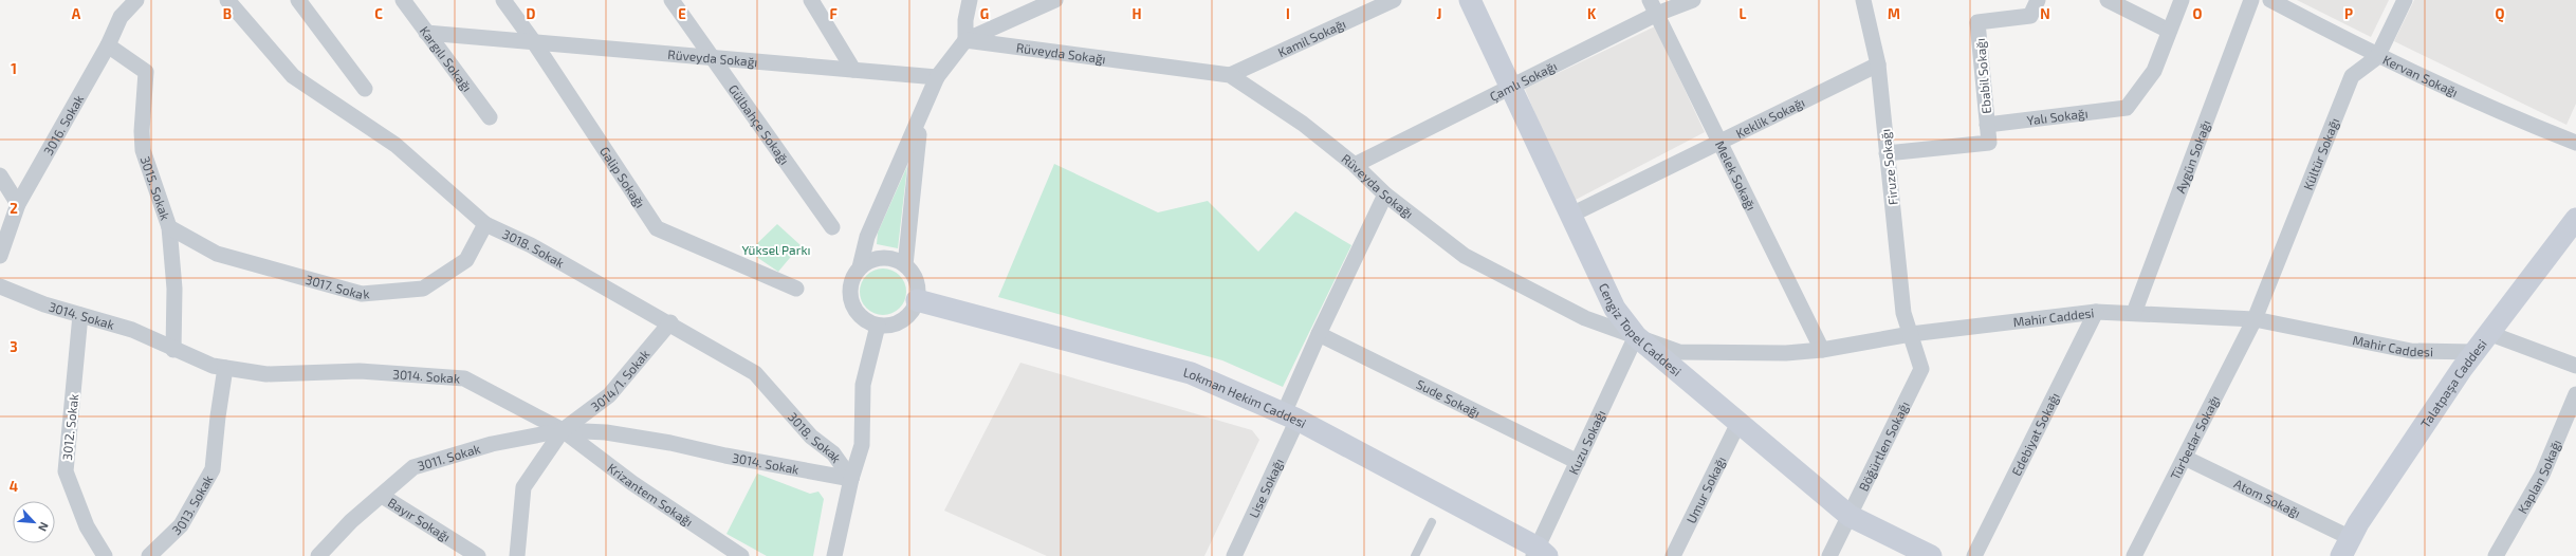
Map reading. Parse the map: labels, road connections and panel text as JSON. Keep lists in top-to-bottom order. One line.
{"streets":{"street":["Kamil Sokağı","Rüveyda Sokağı","Kargılı Sokağı","Ebabil Sokağı","Kervan Sokağı","Çamlı Sokağı","Yalı Sokağı","Keklik Sokağı","3016. Sokak","Gülbahçe Sokağı","Kültür Sokağı","Aygün Sokağı","Firuze Sokağı","Melek Sokağı","Galip Sokağı","3015. Sokak","3018. Sokak","3017. Sokak","3014. Sokak","Mahir Caddesi","Cengiz Topel Caddesi","3014/1. Sokak","Talatpaşa Caddesi","Sude Sokağı","Lokman Hekim Caddesi","3012. Sokak","Edebiyat Sokağı","Türbedar Sokağı","Kuzu Sokağı","Böğürtlen Sokağı","3011. Sokak","Kaplan Sokağı","Lise Sokağı","Umur Sokağı","Krizantem Sokağı","Atom Sokağı","3013. Sokak","Bayır Sokağı"]},"crossings":[["Kamil Sokağı","Rüveyda Sokağı"],["Rüveyda Sokağı","Kargılı Sokağı"],["Rüveyda Sokağı","Çamlı Sokağı"],["Rüveyda Sokağı","Gülbahçe Sokağı"],["Rüveyda Sokağı","Galip Sokağı"],["Rüveyda Sokağı","Mahir Caddesi"],["Rüveyda Sokağı","Cengiz Topel Caddesi"],["Rüveyda Sokağı","Kuzu Sokağı"],["Ebabil Sokağı","Yalı Sokağı"],["Kervan Sokağı","Kültür Sokağı"],["Çamlı Sokağı","Melek Sokağı"],["Çamlı Sokağı","Cengiz Topel Caddesi"],["Keklik Sokağı","Firuze Sokağı"],["Keklik Sokağı","Melek Sokağı"],["Keklik Sokağı","Cengiz Topel Caddesi"],["3016. Sokak","3015. Sokak"],["Kültür Sokağı","Mahir Caddesi"],["Kültür Sokağı","Türbedar Sokağı"],["Aygün Sokağı","Mahir Caddesi"],["Firuze Sokağı","Mahir Caddesi"],["Firuze Sokağı","Böğürtlen Sokağı"],["Melek Sokağı","Mahir Caddesi"],["3015. Sokak","3017. Sokak"],["3015. Sokak","3014. Sokak"],["3018. Sokak","3017. Sokak"],["3018. Sokak","3014. Sokak"],["3018. Sokak","3014/1. Sokak"],["3014. Sokak","3014/1. Sokak"],["3014. Sokak","3012. Sokak"],["3014. Sokak","3011. Sokak"],["3014. Sokak","Krizantem Sokağı"],["3014. Sokak","3013. Sokak"],["Mahir Caddesi","Cengiz Topel Caddesi"],["Mahir Caddesi","Talatpaşa Caddesi"],["Mahir Caddesi","Edebiyat Sokağı"],["Mahir Caddesi","Türbedar Sokağı"],["Mahir Caddesi","Kuzu Sokağı"],["Mahir Caddesi","Böğürtlen Sokağı"],["Cengiz Topel Caddesi","Kuzu Sokağı"],["Cengiz Topel Caddesi","Böğürtlen Sokağı"],["Cengiz Topel Caddesi","Umur Sokağı"],["3014/1. Sokak","3011. Sokak"],["3014/1. Sokak","Krizantem Sokağı"],["Talatpaşa Caddesi","Atom Sokağı"],["Sude Sokağı","Kuzu Sokağı"],["Lokman Hekim Caddesi","Kuzu Sokağı"],["Lokman Hekim Caddesi","Lise Sokağı"],["Türbedar Sokağı","Atom Sokağı"],["3011. Sokak","Krizantem Sokağı"],["3011. Sokak","Bayır Sokağı"]],"parks":["Yüksel Parkı"],"north":"bottom right","grid":{"columns":["A","B","C","D","E","F","G","H","I","J","K","L","M","N","O","P","Q"],"rows":["1","2","3","4"]}}
